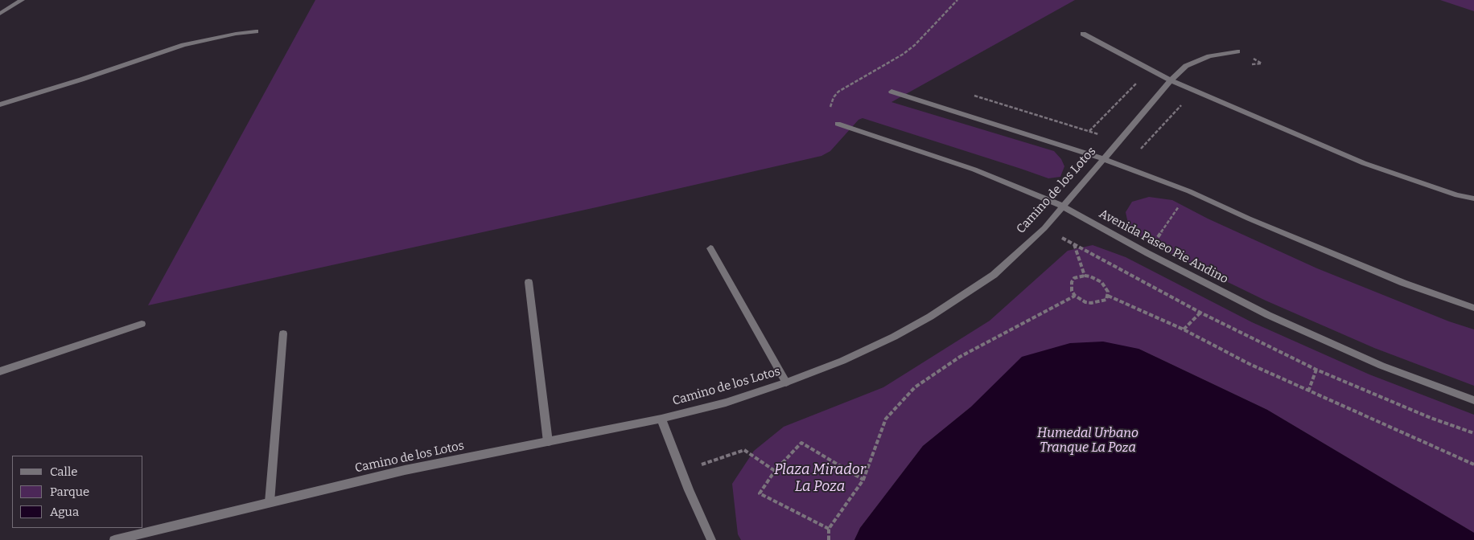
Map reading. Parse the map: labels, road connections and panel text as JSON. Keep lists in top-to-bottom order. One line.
{"streets":{"street":["Camino de los Lotos","Avenida Paseo Pie Andino"]},"crossings":[["Camino de los Lotos","Avenida Paseo Pie Andino"]],"water":["Humedal Urbano Tranque La Poza"],"parks":["Plaza Mirador La Poza"],"legend":["Calle","Parque","Agua"]}
